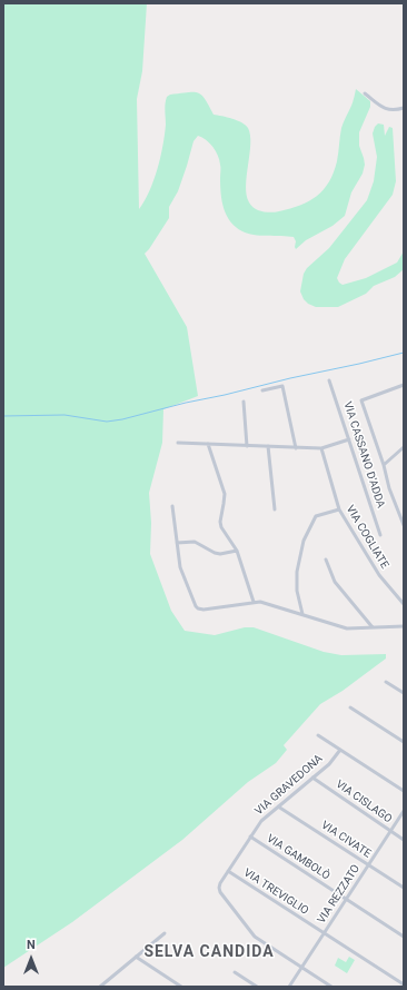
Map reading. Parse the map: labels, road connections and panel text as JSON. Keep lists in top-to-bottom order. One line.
{"streets":{"street":["VIA CASSANO D'ADDA","VIA COGLIATE","VIA GRAVEDONA","VIA CISLAGO","VIA CIVATE","VIA GAMBOLÒ","VIA TREVIGLIO","VIA REZZATO"]},"crossings":[["VIA GRAVEDONA","VIA CISLAGO"],["VIA GRAVEDONA","VIA CIVATE"],["VIA GRAVEDONA","VIA GAMBOLÒ"],["VIA GRAVEDONA","VIA TREVIGLIO"],["VIA GRAVEDONA","VIA REZZATO"],["VIA CISLAGO","VIA REZZATO"],["VIA CIVATE","VIA REZZATO"],["VIA GAMBOLÒ","VIA REZZATO"],["VIA TREVIGLIO","VIA REZZATO"]],"districts":["SELVA CANDIDA"],"north":"top"}
